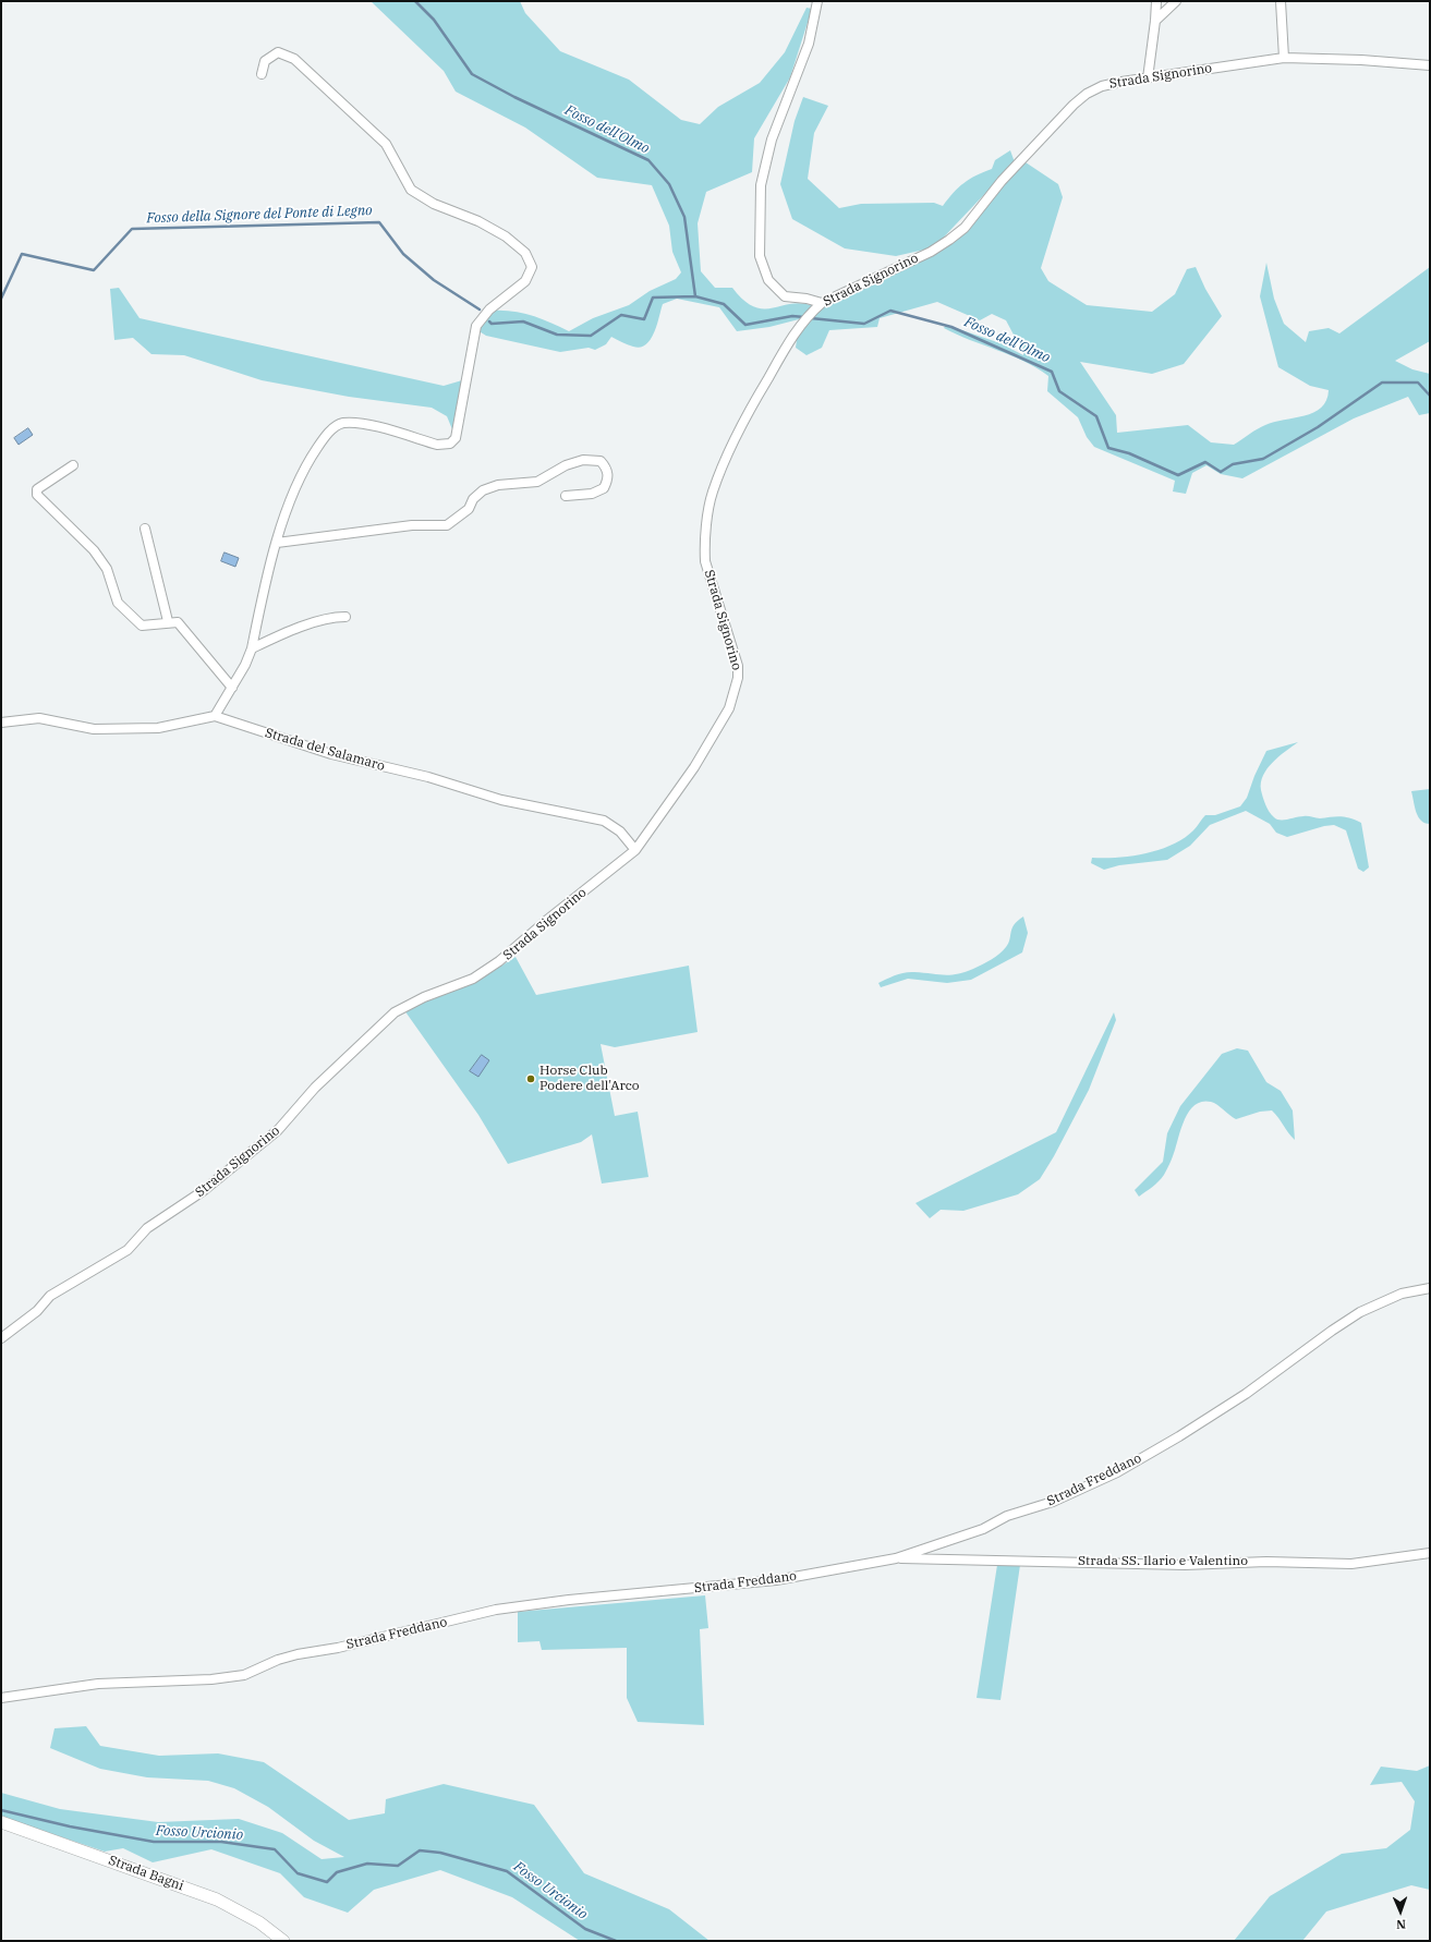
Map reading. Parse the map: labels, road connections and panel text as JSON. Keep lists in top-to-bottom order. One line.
{"streets":{"street":["Strada Signorino","Strada del Salamaro","Strada Freddano","Strada SS. Ilario e Valentino","Strada Bagni"]},"crossings":[["Strada Signorino","Strada del Salamaro"],["Strada Freddano","Strada SS. Ilario e Valentino"]],"water":["Fosso dell'Olmo","Fosso della Signore del Ponte di Legno","Fosso Urcionio"],"places":["Horse Club Podere dell'Arco"],"north":"bottom"}
